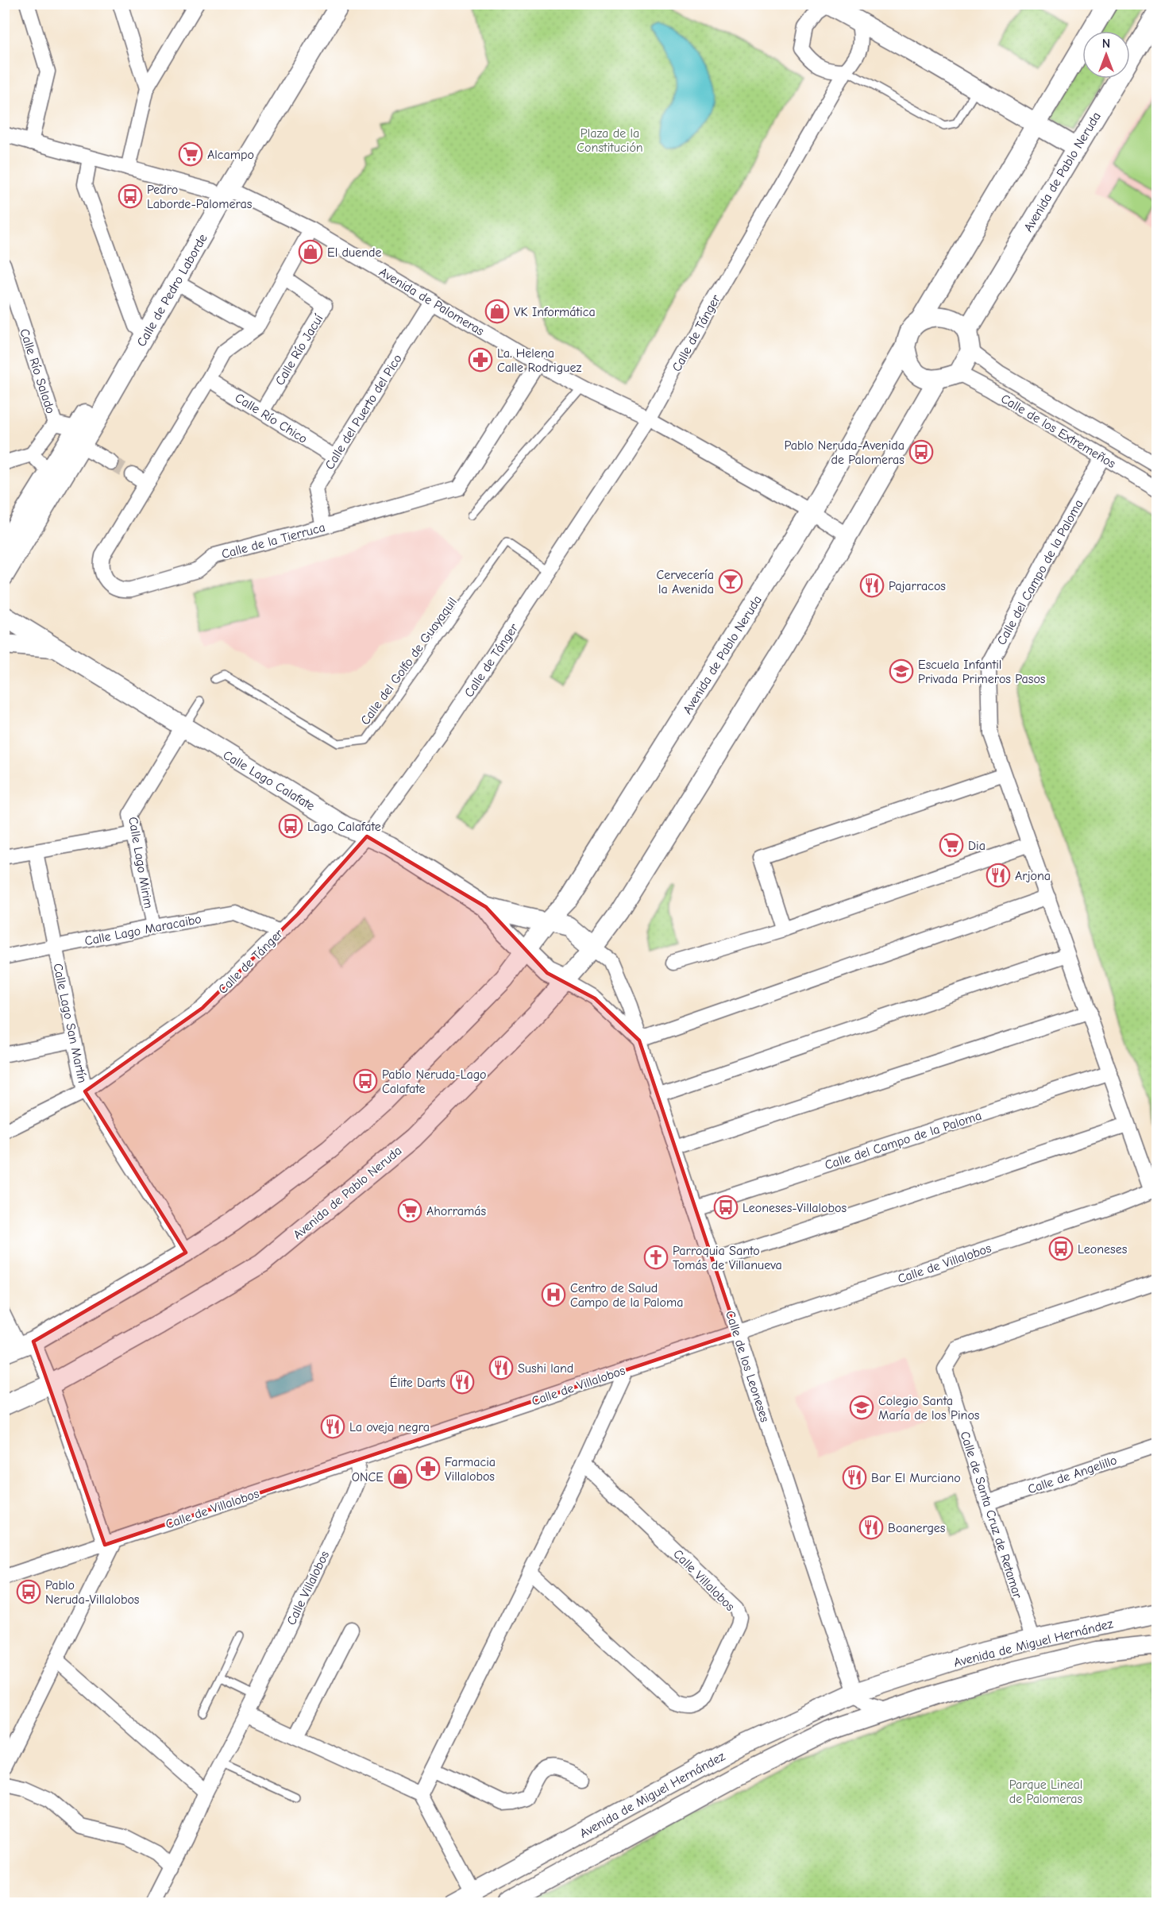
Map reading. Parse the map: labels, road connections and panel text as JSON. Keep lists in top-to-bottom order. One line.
{"streets":{"main road":["Avenida de Pablo Neruda","Calle de Pedro Laborde","Calle Lago Calafate","Avenida de Miguel Hernández"],"street":["Avenida de Palomeras","Calle de Tánger","Calle Río Jacuí","Calle Río Salado","Calle del Puerto del Pico","Calle Río Chico","Calle de los Extremeños","Calle de la Tierruca","Calle del Campo de la Paloma","Calle Lago Mirim","Calle Lago Maracaibo","Calle Lago San Martín","Calle de Villalobos","Calle de los Leoneses","Calle de Angelillo","Calle de Santa Cruz de Retamar","Calle Villalobos"],"lane":["Calle del Golfo de Guayaquil"]},"crossings":[["Avenida de Pablo Neruda","Avenida de Palomeras"],["Avenida de Pablo Neruda","Calle de los Extremeños"],["Avenida de Pablo Neruda","Calle Lago Calafate"],["Avenida de Pablo Neruda","Calle Lago San Martín"],["Avenida de Pablo Neruda","Calle de los Leoneses"],["Calle de Pedro Laborde","Avenida de Palomeras"],["Avenida de Palomeras","Calle de Tánger"],["Avenida de Palomeras","Calle del Puerto del Pico"],["Avenida de Palomeras","Calle de la Tierruca"],["Calle de Tánger","Calle del Golfo de Guayaquil"],["Calle de Tánger","Calle Lago Calafate"],["Calle de Tánger","Calle Lago Maracaibo"],["Calle de Tánger","Calle Lago San Martín"],["Calle Río Jacuí","Calle Río Chico"],["Calle Río Jacuí","Calle de la Tierruca"],["Calle del Puerto del Pico","Calle Río Chico"],["Calle del Puerto del Pico","Calle de la Tierruca"],["Calle Río Chico","Calle de la Tierruca"],["Calle de los Extremeños","Calle del Campo de la Paloma"],["Calle del Campo de la Paloma","Calle de Villalobos"],["Calle del Campo de la Paloma","Calle de los Leoneses"],["Calle Lago Calafate","Calle Lago Mirim"],["Calle Lago Calafate","Calle de los Leoneses"],["Calle Lago Mirim","Calle Lago Maracaibo"],["Calle Lago Maracaibo","Calle Lago San Martín"],["Calle de Villalobos","Calle de los Leoneses"],["Calle de Villalobos","Calle Villalobos"],["Calle de los Leoneses","Avenida de Miguel Hernández"],["Calle de Angelillo","Calle de Santa Cruz de Retamar"],["Calle de Santa Cruz de Retamar","Avenida de Miguel Hernández"]],"parks":["Plaza de la Constitución","Parque Lineal de Palomeras"],"places":{"supermarket":["Alcampo","Dia","Ahorramás"],"bus stop":["Pedro Laborde-Palomeras","Pablo Neruda-Avenida de Palomeras","Lago Calafate","Pablo Neruda-Lago Calafate","Leoneses-Villalobos","Leoneses","Pablo Neruda-Villalobos"],"shop":["El duende","VK Informática","ONCE"],"pharmacy":["La. Helena Calle Rodriguez","Farmacia Villalobos"],"bar":["Cervecería la Avenida"],"restaurant":["Pajarracos","Arjona","Sushi land","Élite Darts","La oveja negra","Bar El Murciano","Boanerges"],"school or university":["Escuela Infantil Privada Primeros Pasos","Colegio Santa María de los Pinos"],"church":["Parroquia Santo Tomás de Villanueva"],"hospital":["Centro de Salud Campo de la Paloma"]},"north":"top"}
